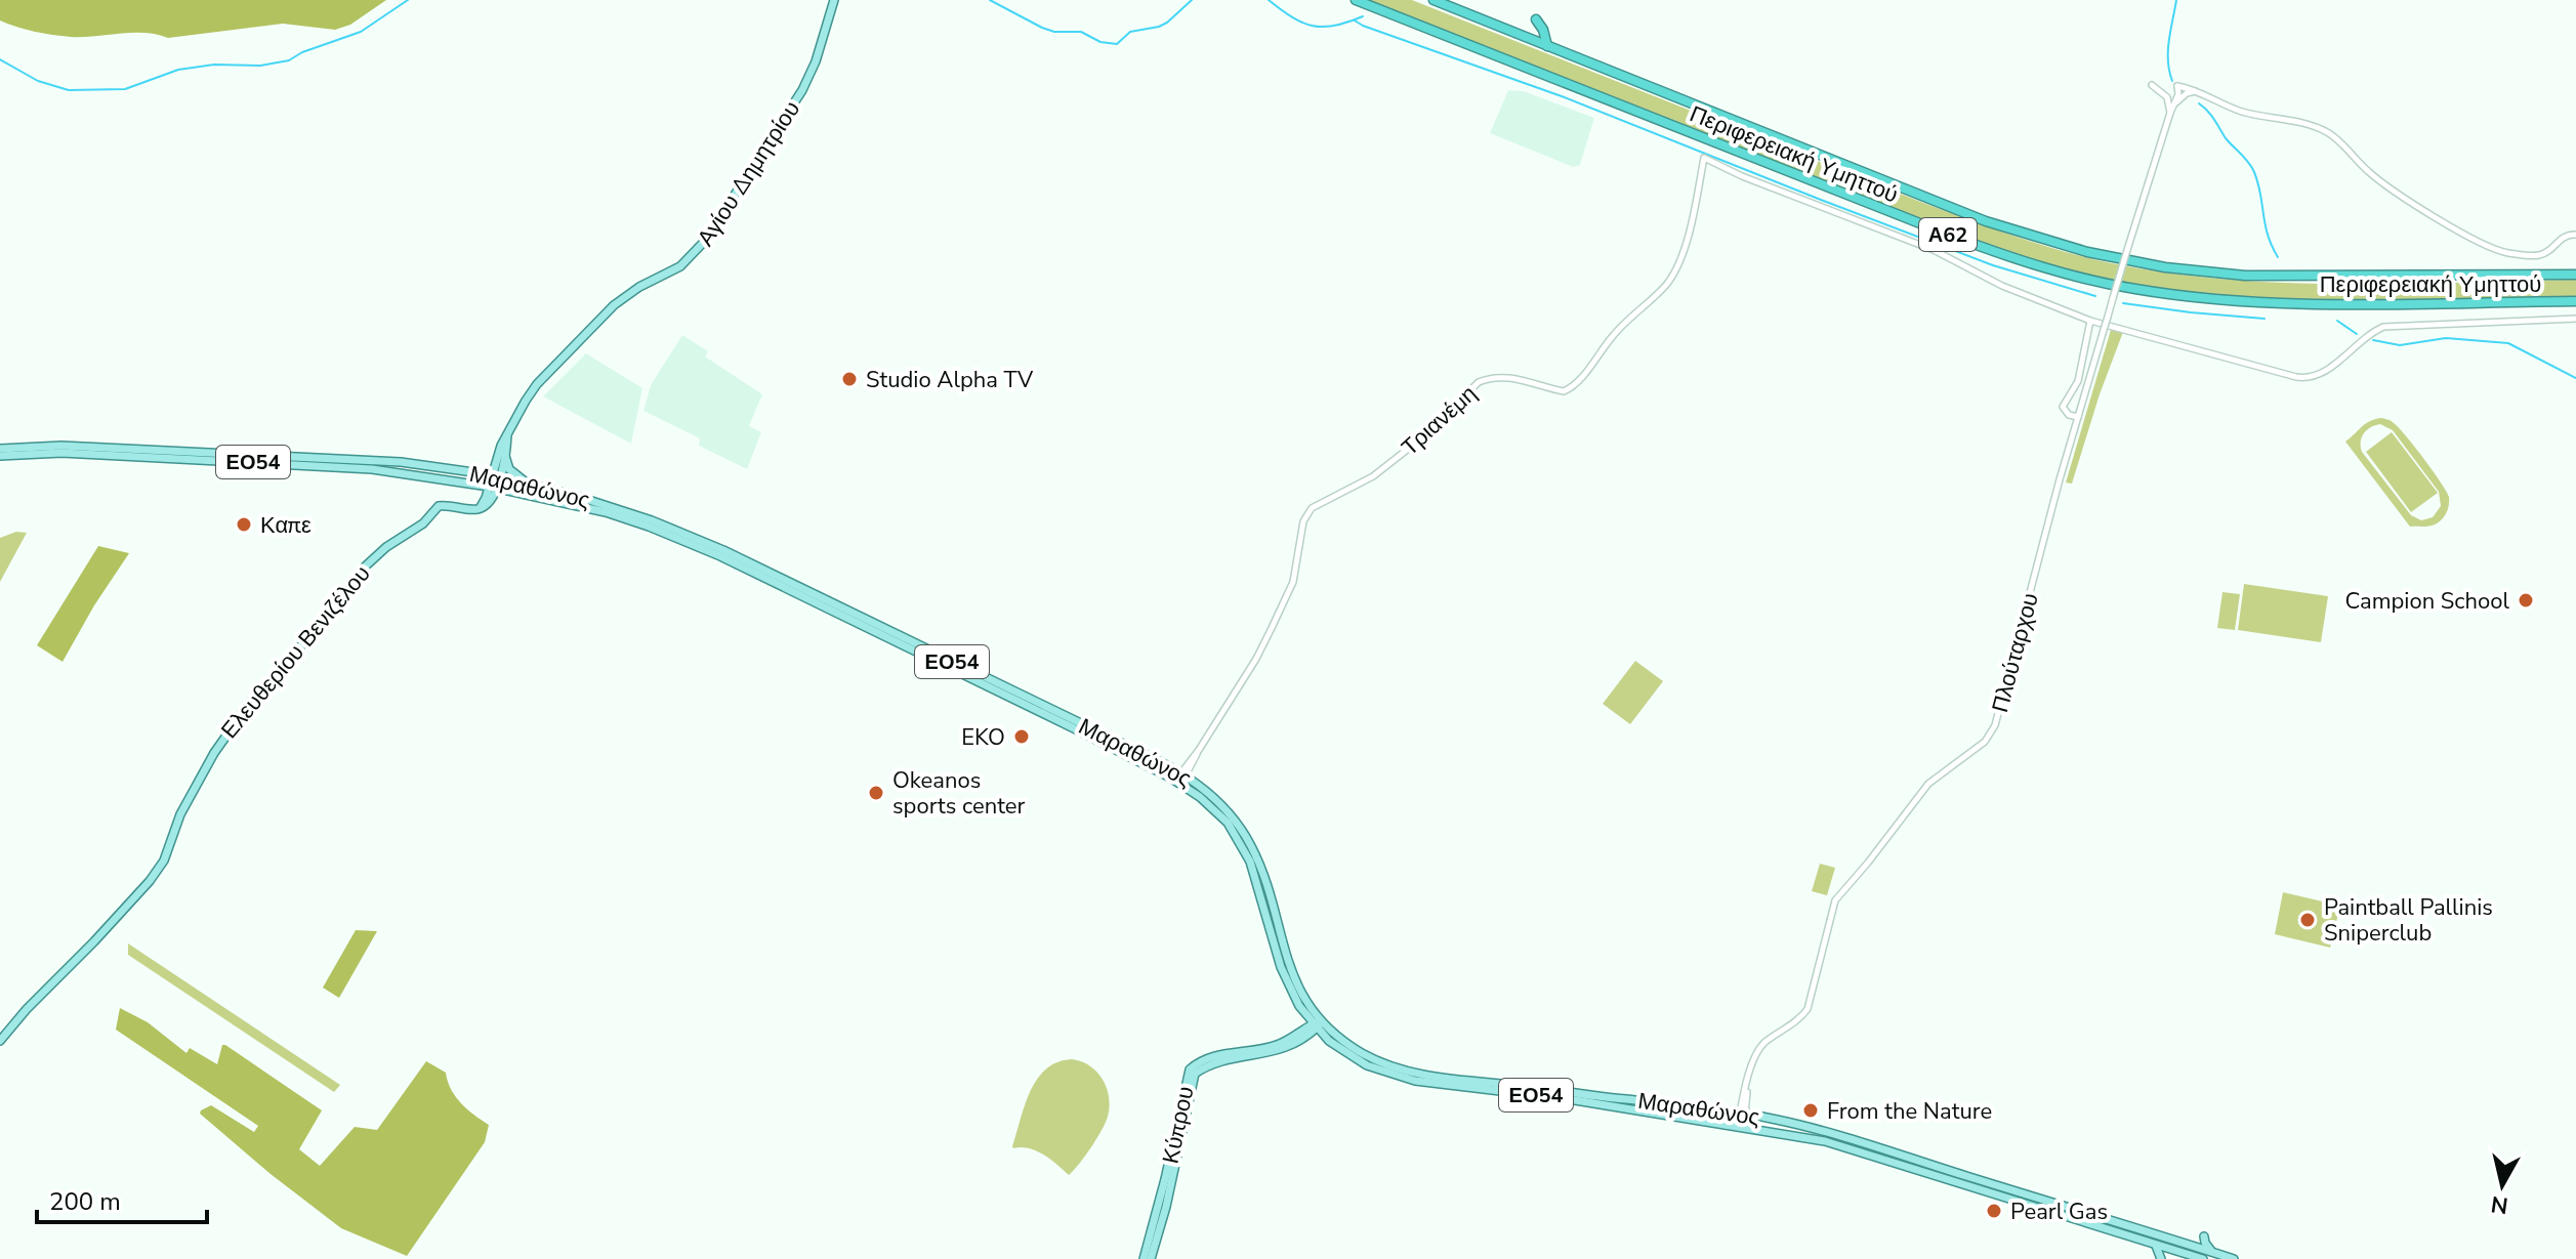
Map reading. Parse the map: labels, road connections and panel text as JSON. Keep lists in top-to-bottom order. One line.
{"streets":{"highway":["Περιφερειακή Υμηττού","Α62"],"main road":["Αγίου Δημητρίου","ΕΟ54","Μαραθώνος","Ελευθερίου Βενιζέλου","Κύπρου"],"street":["Τριανέμη","Πλούταρχου"]},"crossings":[["Τριανέμη","Μαραθώνος"],["Μαραθώνος","Πλούταρχου"],["Μαραθώνος","Κύπρου"]],"places":["Studio Alpha TV","Καπε","Campion School","EKO","Okeanos sports center","Paintball Pallinis Sniperclub","From the Nature","Pearl Gas"],"scale_bar":"200 m","north":"bottom"}
